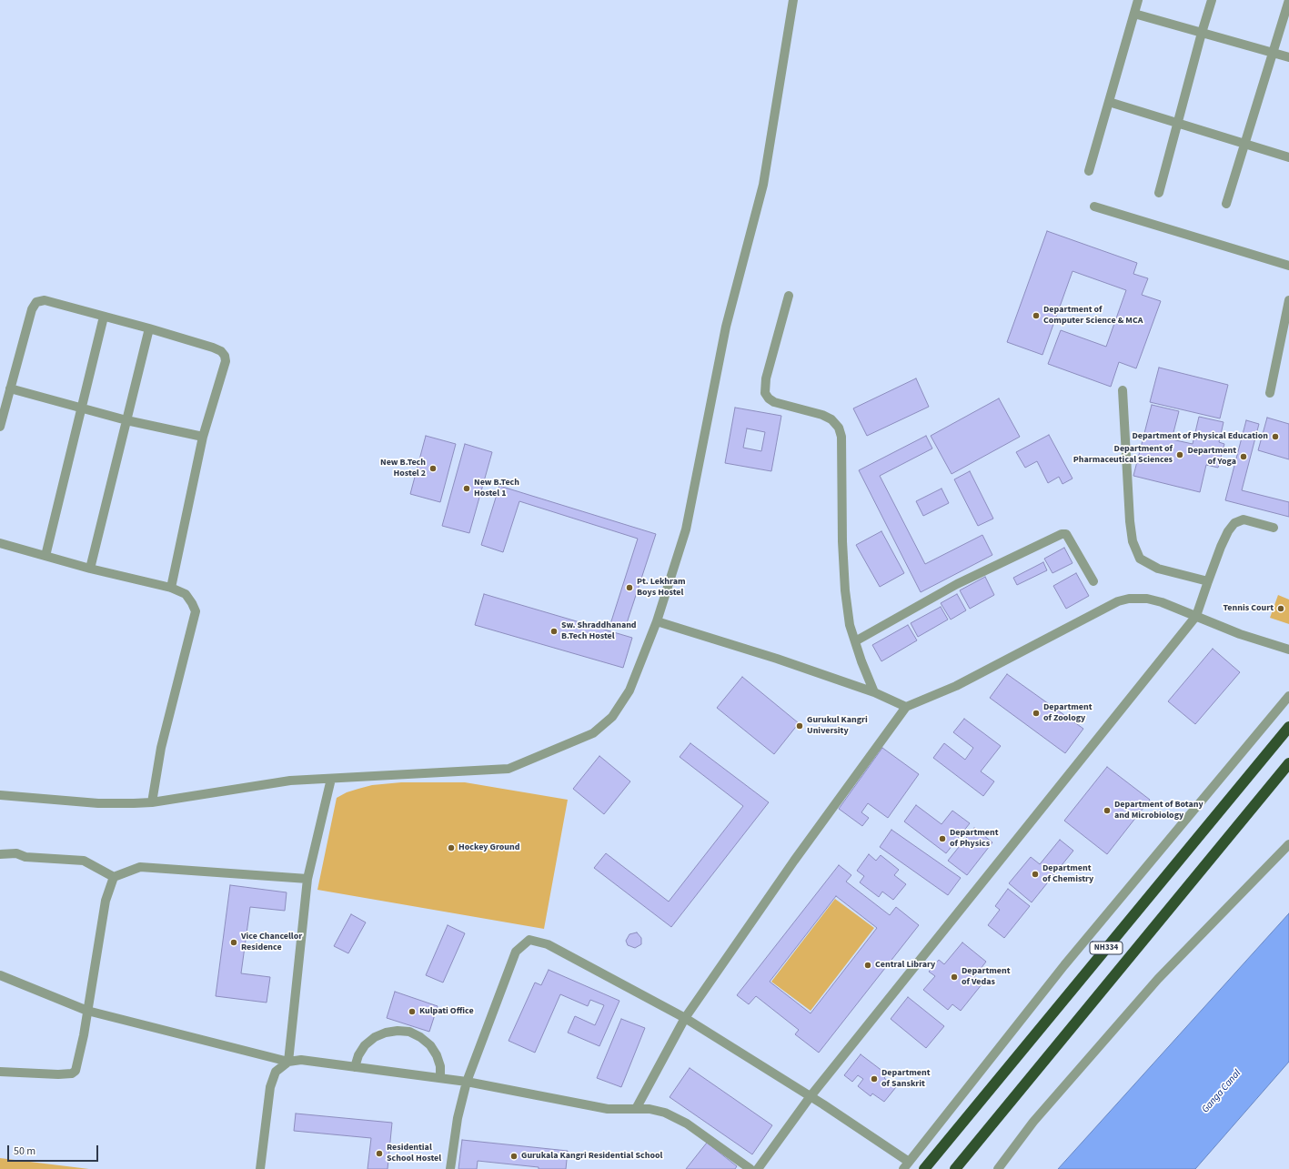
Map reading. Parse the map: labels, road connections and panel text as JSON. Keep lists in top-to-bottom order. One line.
{"streets":{"highway":["NH334"]},"water":["Ganga Canal"],"places":["Department of Computer Science & MCA","Department of Physical Education","Department of Pharmaceutical Sciences","Department of Yoga","New B.Tech Hostel 2","New B.Tech Hostel 1","Pt. Lekhram Boys Hostel","Tennis Court","Sw. Shraddhanand B.Tech Hostel","Department of Zoology","Gurukul Kangri University","Department of Botany and Microbiology","Department of Physics","Hockey Ground","Department of Chemistry","Vice Chancellor Residence","Central Library","Department of Vedas","Kulpati Office","Department of Sanskrit","Residential School Hostel","Gurukala Kangri Residential School"],"scale_bar":"50 m"}
